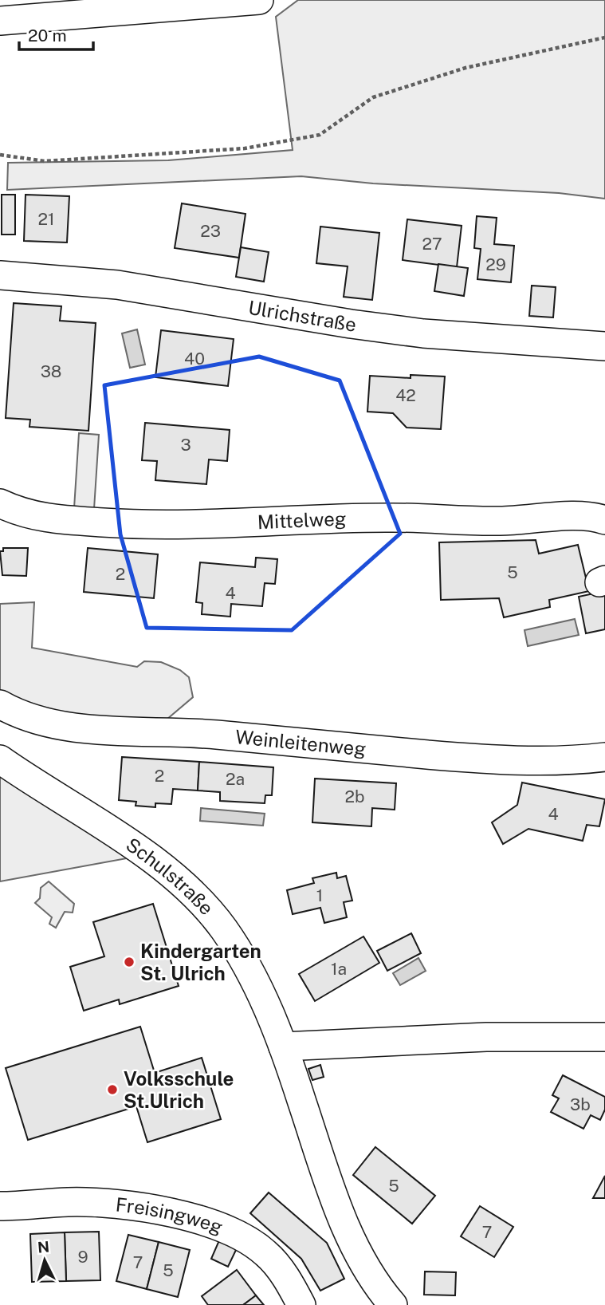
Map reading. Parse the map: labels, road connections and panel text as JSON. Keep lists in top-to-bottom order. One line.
{"streets":{"street":["Ulrichstraße","Mittelweg","Weinleitenweg","Schulstraße","Freisingweg"]},"places":["Kindergarten St. Ulrich","Volksschule St.Ulrich"],"house_numbers":["21","23","27","29","40","38","42","3","5","2","4","2","2a","2b","4","1","1a","3b","5","7","9","7","5"],"scale_bar":"20 m","north":"top"}
